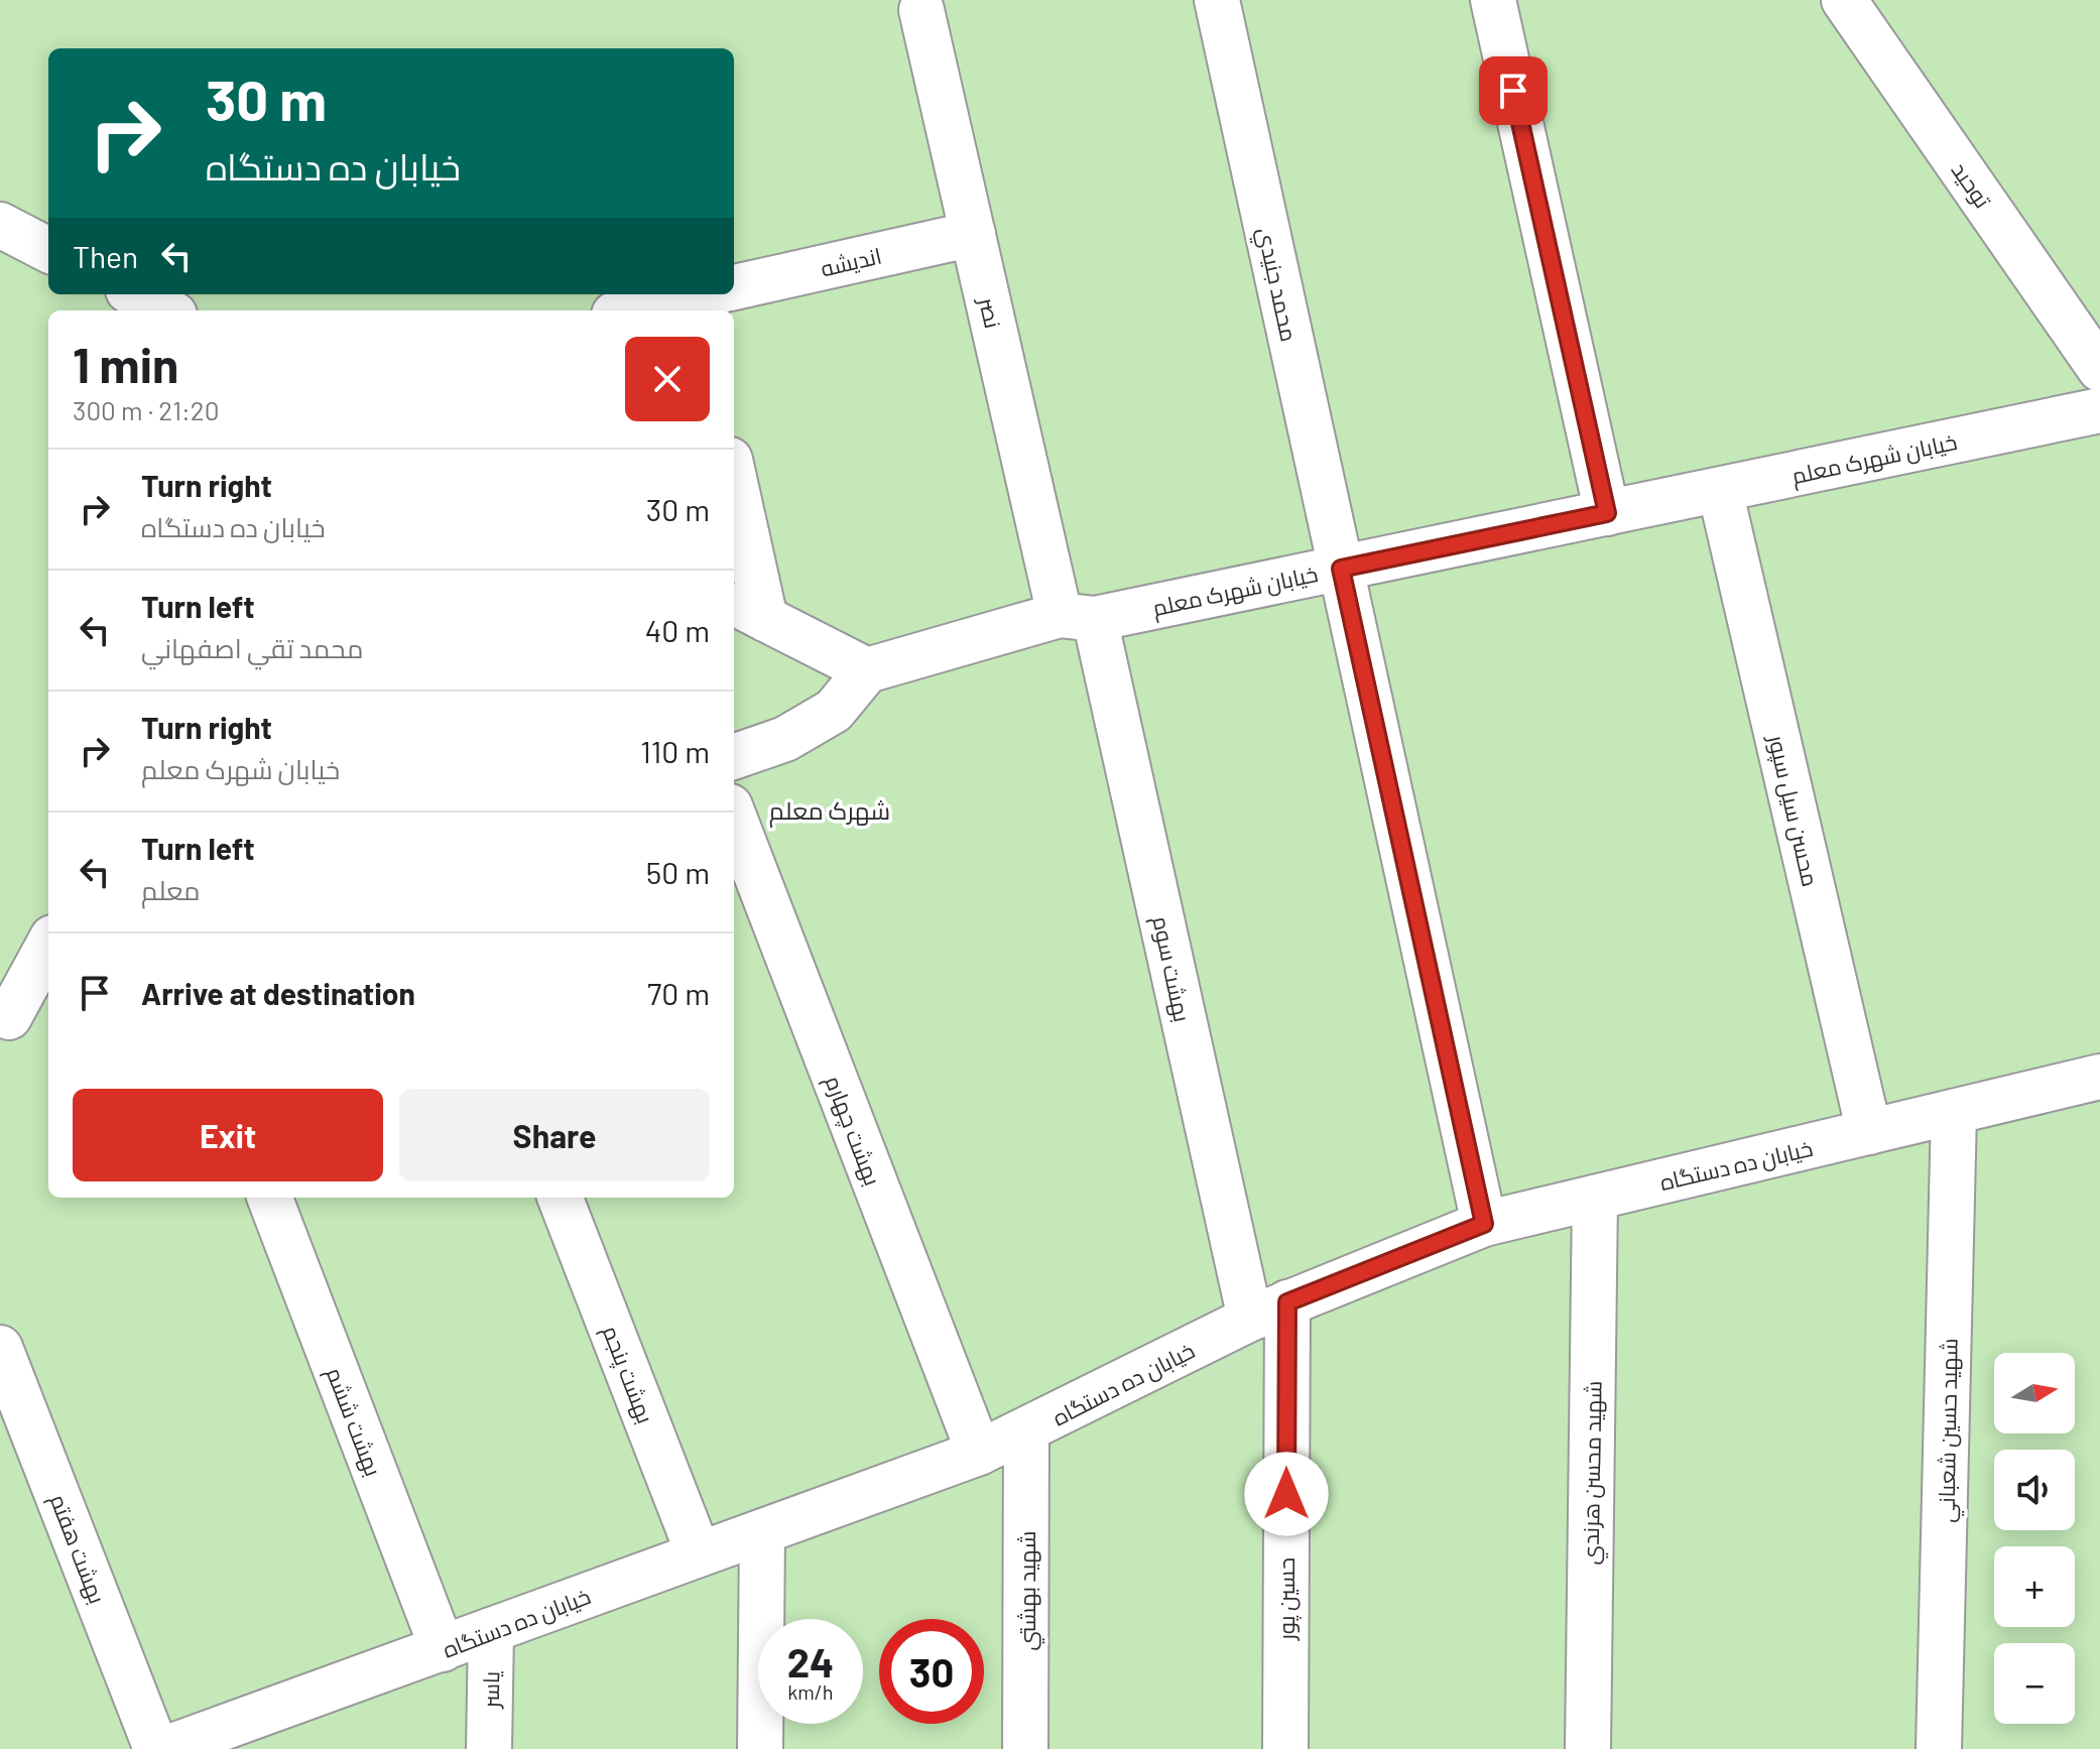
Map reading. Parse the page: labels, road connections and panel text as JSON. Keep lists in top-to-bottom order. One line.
{"streets":{"street":["توحید","اندیشه","محمد جنيدي","نصر","خیابان شهرک معلم","محسن سيل سپور","بهشت سوم","بهشت چهارم","خیابان ده دستگاه","بهشت پنجم","بهشت ششم","شهيد حسين شعباني","شهيد محسن هرندي","بهشت هفتم","شهيد بهشتي","حسين پور","یاسر"]},"crossings":[["اندیشه","نصر"],["محمد جنيدي","خیابان شهرک معلم"],["محمد جنيدي","خیابان ده دستگاه"],["نصر","خیابان شهرک معلم"],["نصر","بهشت سوم"],["خیابان شهرک معلم","محسن سيل سپور"],["خیابان شهرک معلم","بهشت سوم"],["محسن سيل سپور","خیابان ده دستگاه"],["بهشت سوم","خیابان ده دستگاه"],["بهشت سوم","حسين پور"],["بهشت چهارم","خیابان ده دستگاه"],["خیابان ده دستگاه","بهشت پنجم"],["خیابان ده دستگاه","بهشت ششم"],["خیابان ده دستگاه","شهيد حسين شعباني"],["خیابان ده دستگاه","شهيد محسن هرندي"],["خیابان ده دستگاه","شهيد بهشتي"],["خیابان ده دستگاه","حسين پور"],["خیابان ده دستگاه","یاسر"]],"districts":["شهرک معلم"],"north":"right","page":{"turn":["30 m","خیابان ده دستگاه"],"then":"Then","heading":["1 min","300 m · 21:20"],"list":[{"name":"Turn right","note":"خیابان ده دستگاه","value":"30 m"},{"name":"Turn left","note":"محمد تقي اصفهاني","value":"40 m"},{"name":"Turn right","note":"خیابان شهرک معلم","value":"110 m"},{"name":"Turn left","note":"معلم","value":"50 m"},{"name":"Arrive at destination","value":"70 m"}],"buttons":["Exit","Share"],"map_buttons":["+","−"],"speed":"24 km/h","limit":"30"}}
